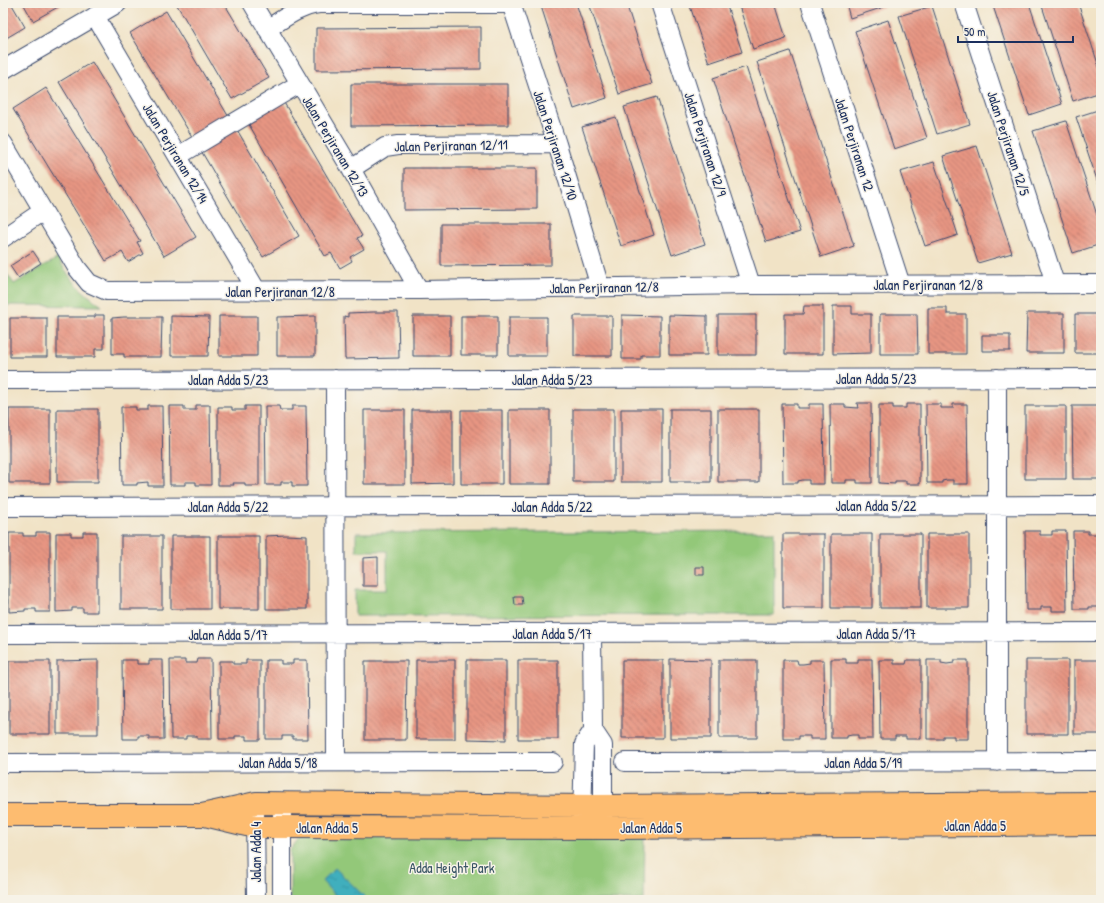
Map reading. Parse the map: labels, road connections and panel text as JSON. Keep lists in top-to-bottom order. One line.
{"streets":{"main road":["Jalan Adda 5"],"street":["Jalan Perjiranan 12/5","Jalan Perjiranan 12/9","Jalan Perjiranan 12","Jalan Perjiranan 12/11","Jalan Perjiranan 12/10","Jalan Perjiranan 12/13","Jalan Perjiranan 12/14","Jalan Perjiranan 12/8","Jalan Adda 5/23","Jalan Adda 5/22","Jalan Adda 5/17","Jalan Adda 5/18","Jalan Adda 5/19","Jalan Adda 4"]},"crossings":[["Jalan Perjiranan 12/5","Jalan Perjiranan 12/8"],["Jalan Perjiranan 12/9","Jalan Perjiranan 12/8"],["Jalan Perjiranan 12","Jalan Perjiranan 12/8"],["Jalan Perjiranan 12/11","Jalan Perjiranan 12/10"],["Jalan Perjiranan 12/11","Jalan Perjiranan 12/13"],["Jalan Perjiranan 12/10","Jalan Perjiranan 12/8"],["Jalan Perjiranan 12/13","Jalan Perjiranan 12/8"],["Jalan Perjiranan 12/14","Jalan Perjiranan 12/8"],["Jalan Adda 5","Jalan Adda 4"]],"parks":["Adda Height Park"],"scale_bar":"50 m"}
